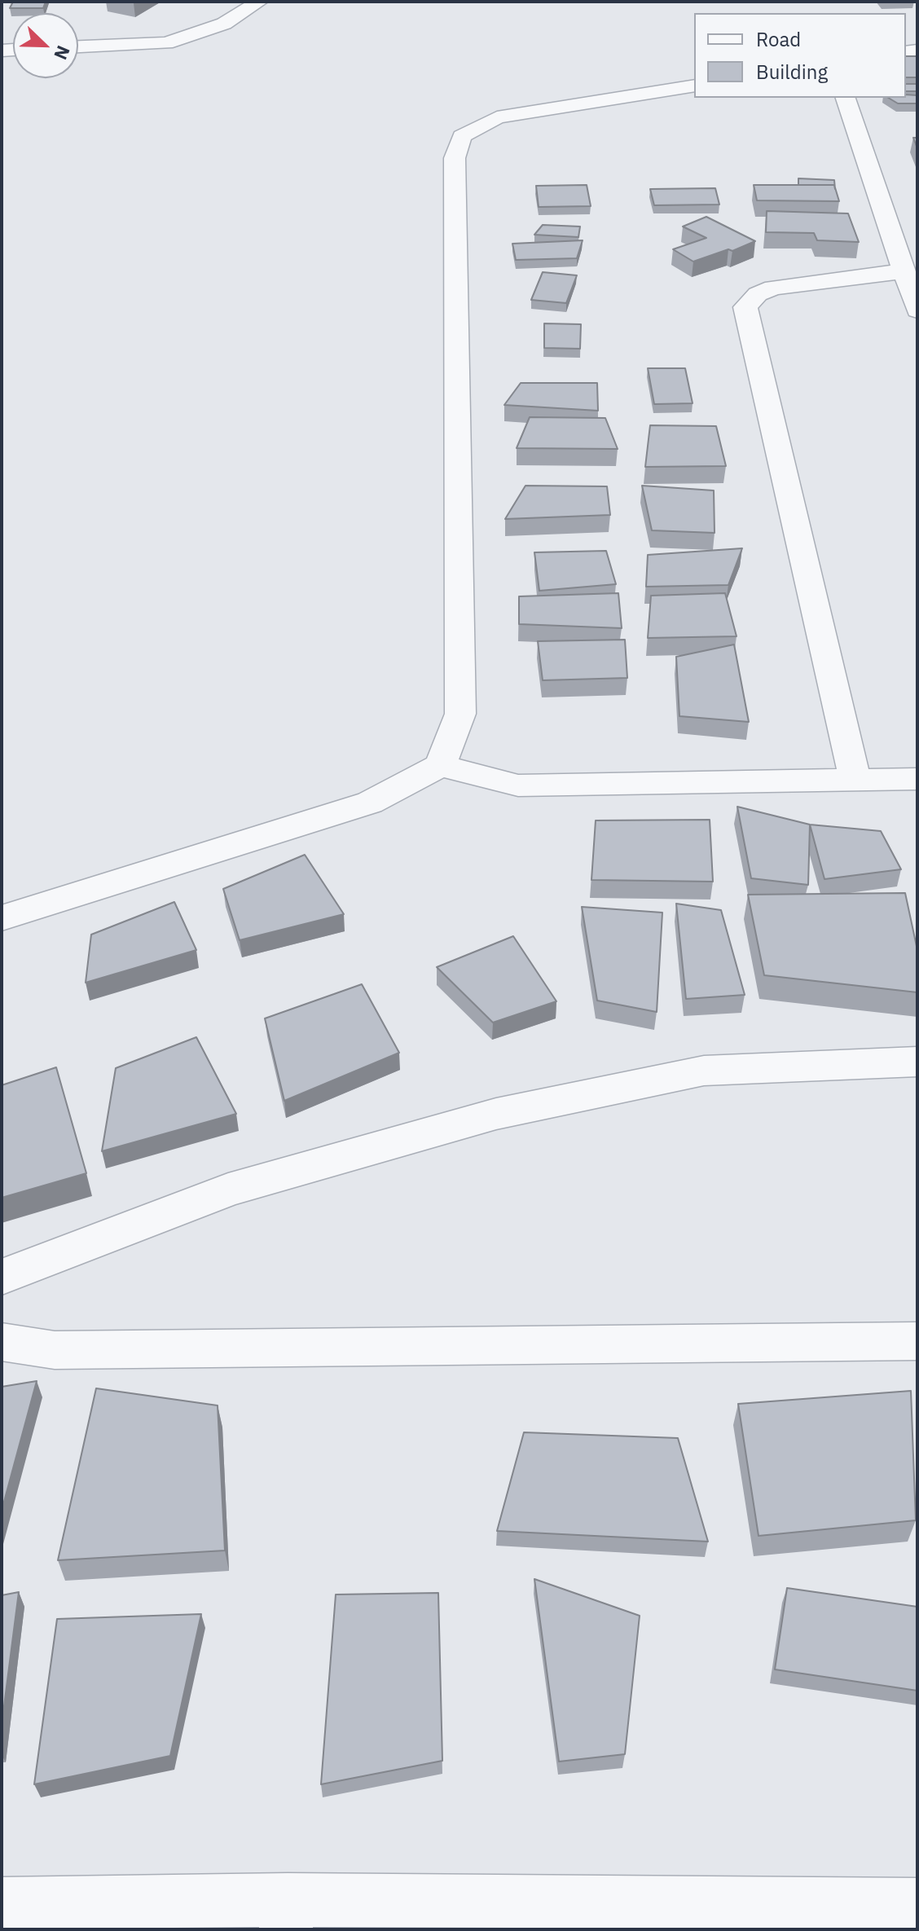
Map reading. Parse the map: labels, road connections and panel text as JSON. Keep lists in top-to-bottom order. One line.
{"legend":["Road","Building"],"north":"bottom right"}
